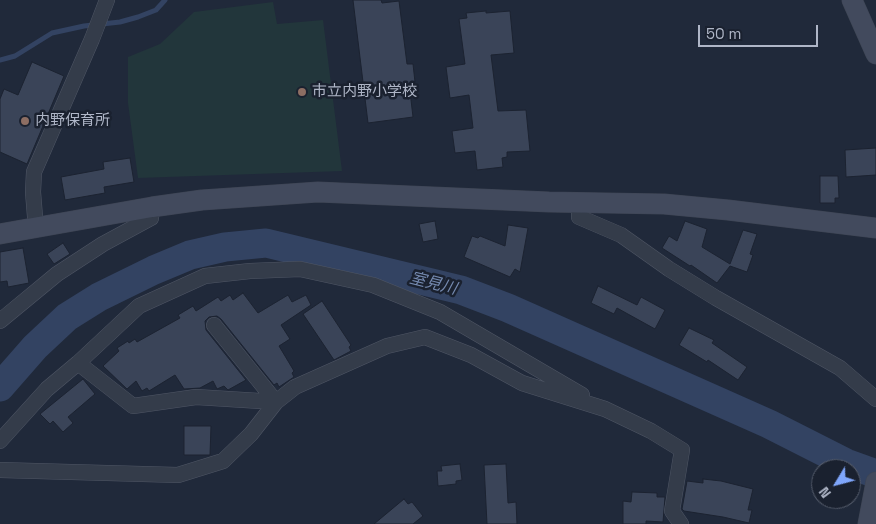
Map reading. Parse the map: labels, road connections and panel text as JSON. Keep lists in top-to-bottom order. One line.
{"water":["室見川"],"places":["市立内野小学校","内野保育所"],"scale_bar":"50 m","north":"bottom left"}
